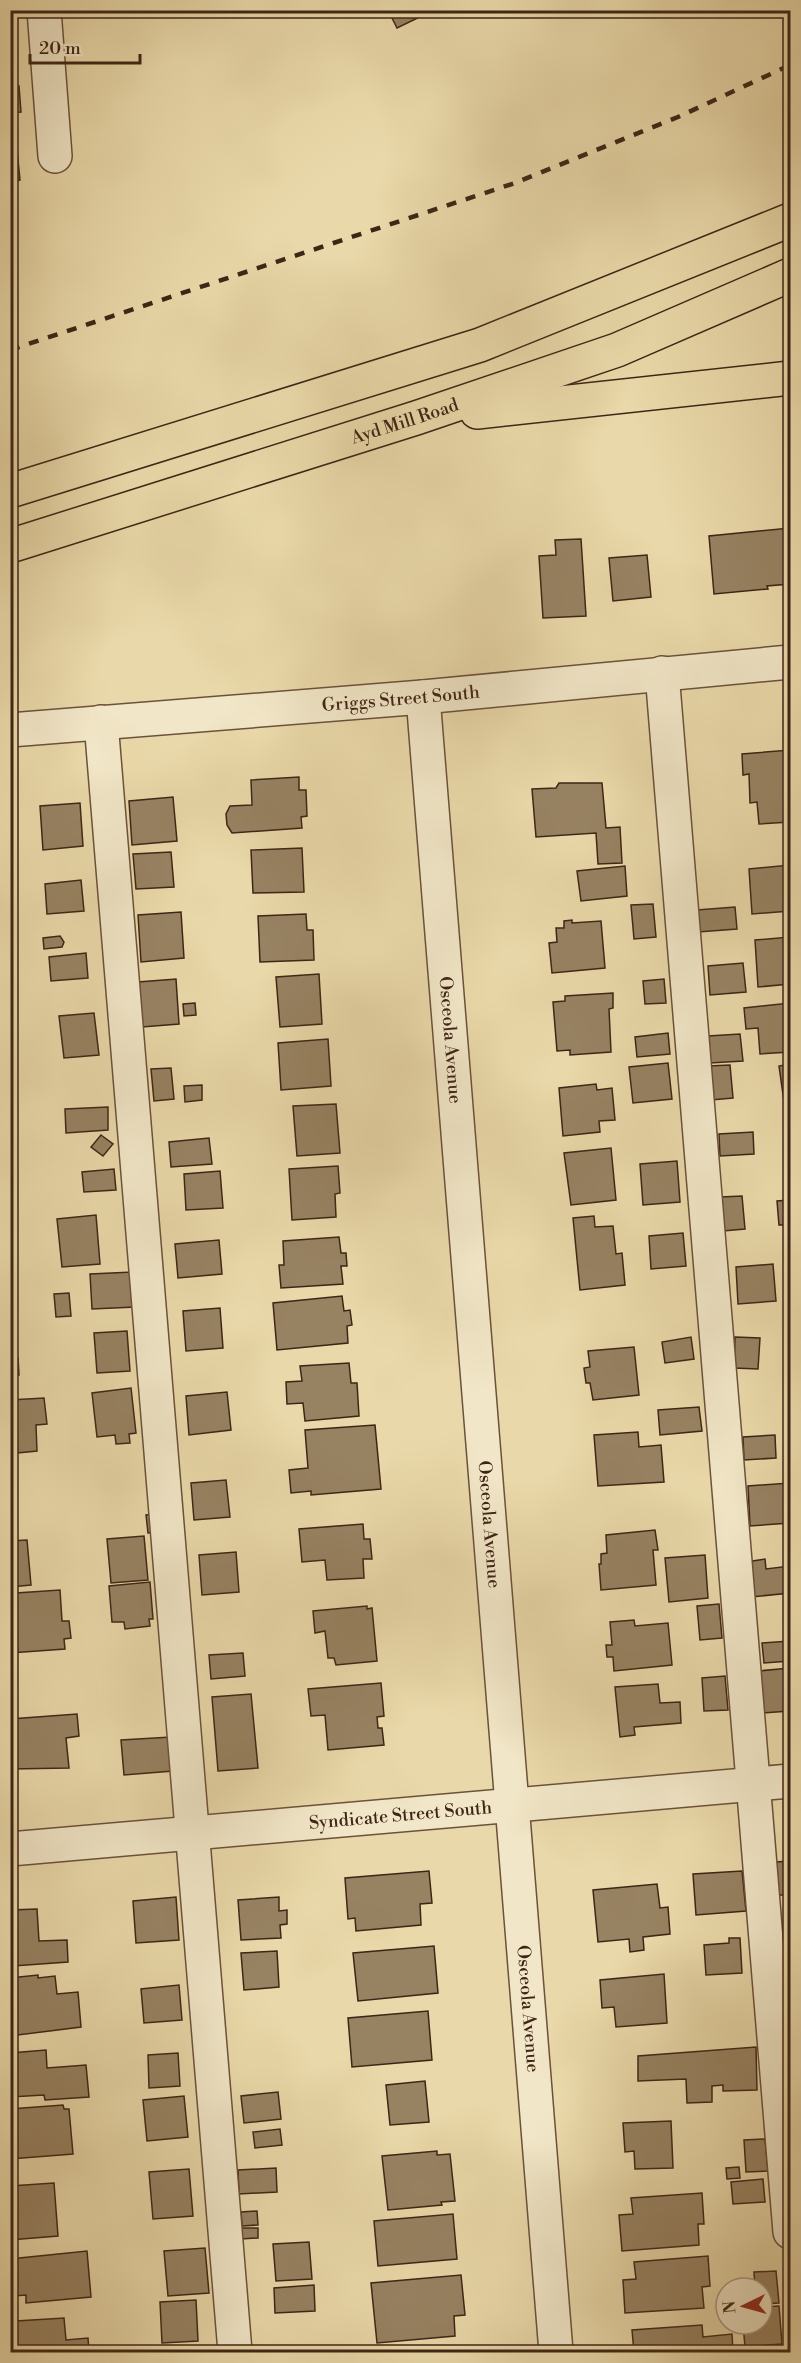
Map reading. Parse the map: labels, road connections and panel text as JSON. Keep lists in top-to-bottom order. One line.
{"streets":{"main road":["Ayd Mill Road"],"street":["Griggs Street South","Osceola Avenue","Syndicate Street South"]},"crossings":[["Griggs Street South","Osceola Avenue"],["Osceola Avenue","Syndicate Street South"]],"scale_bar":"20 m","north":"left"}
